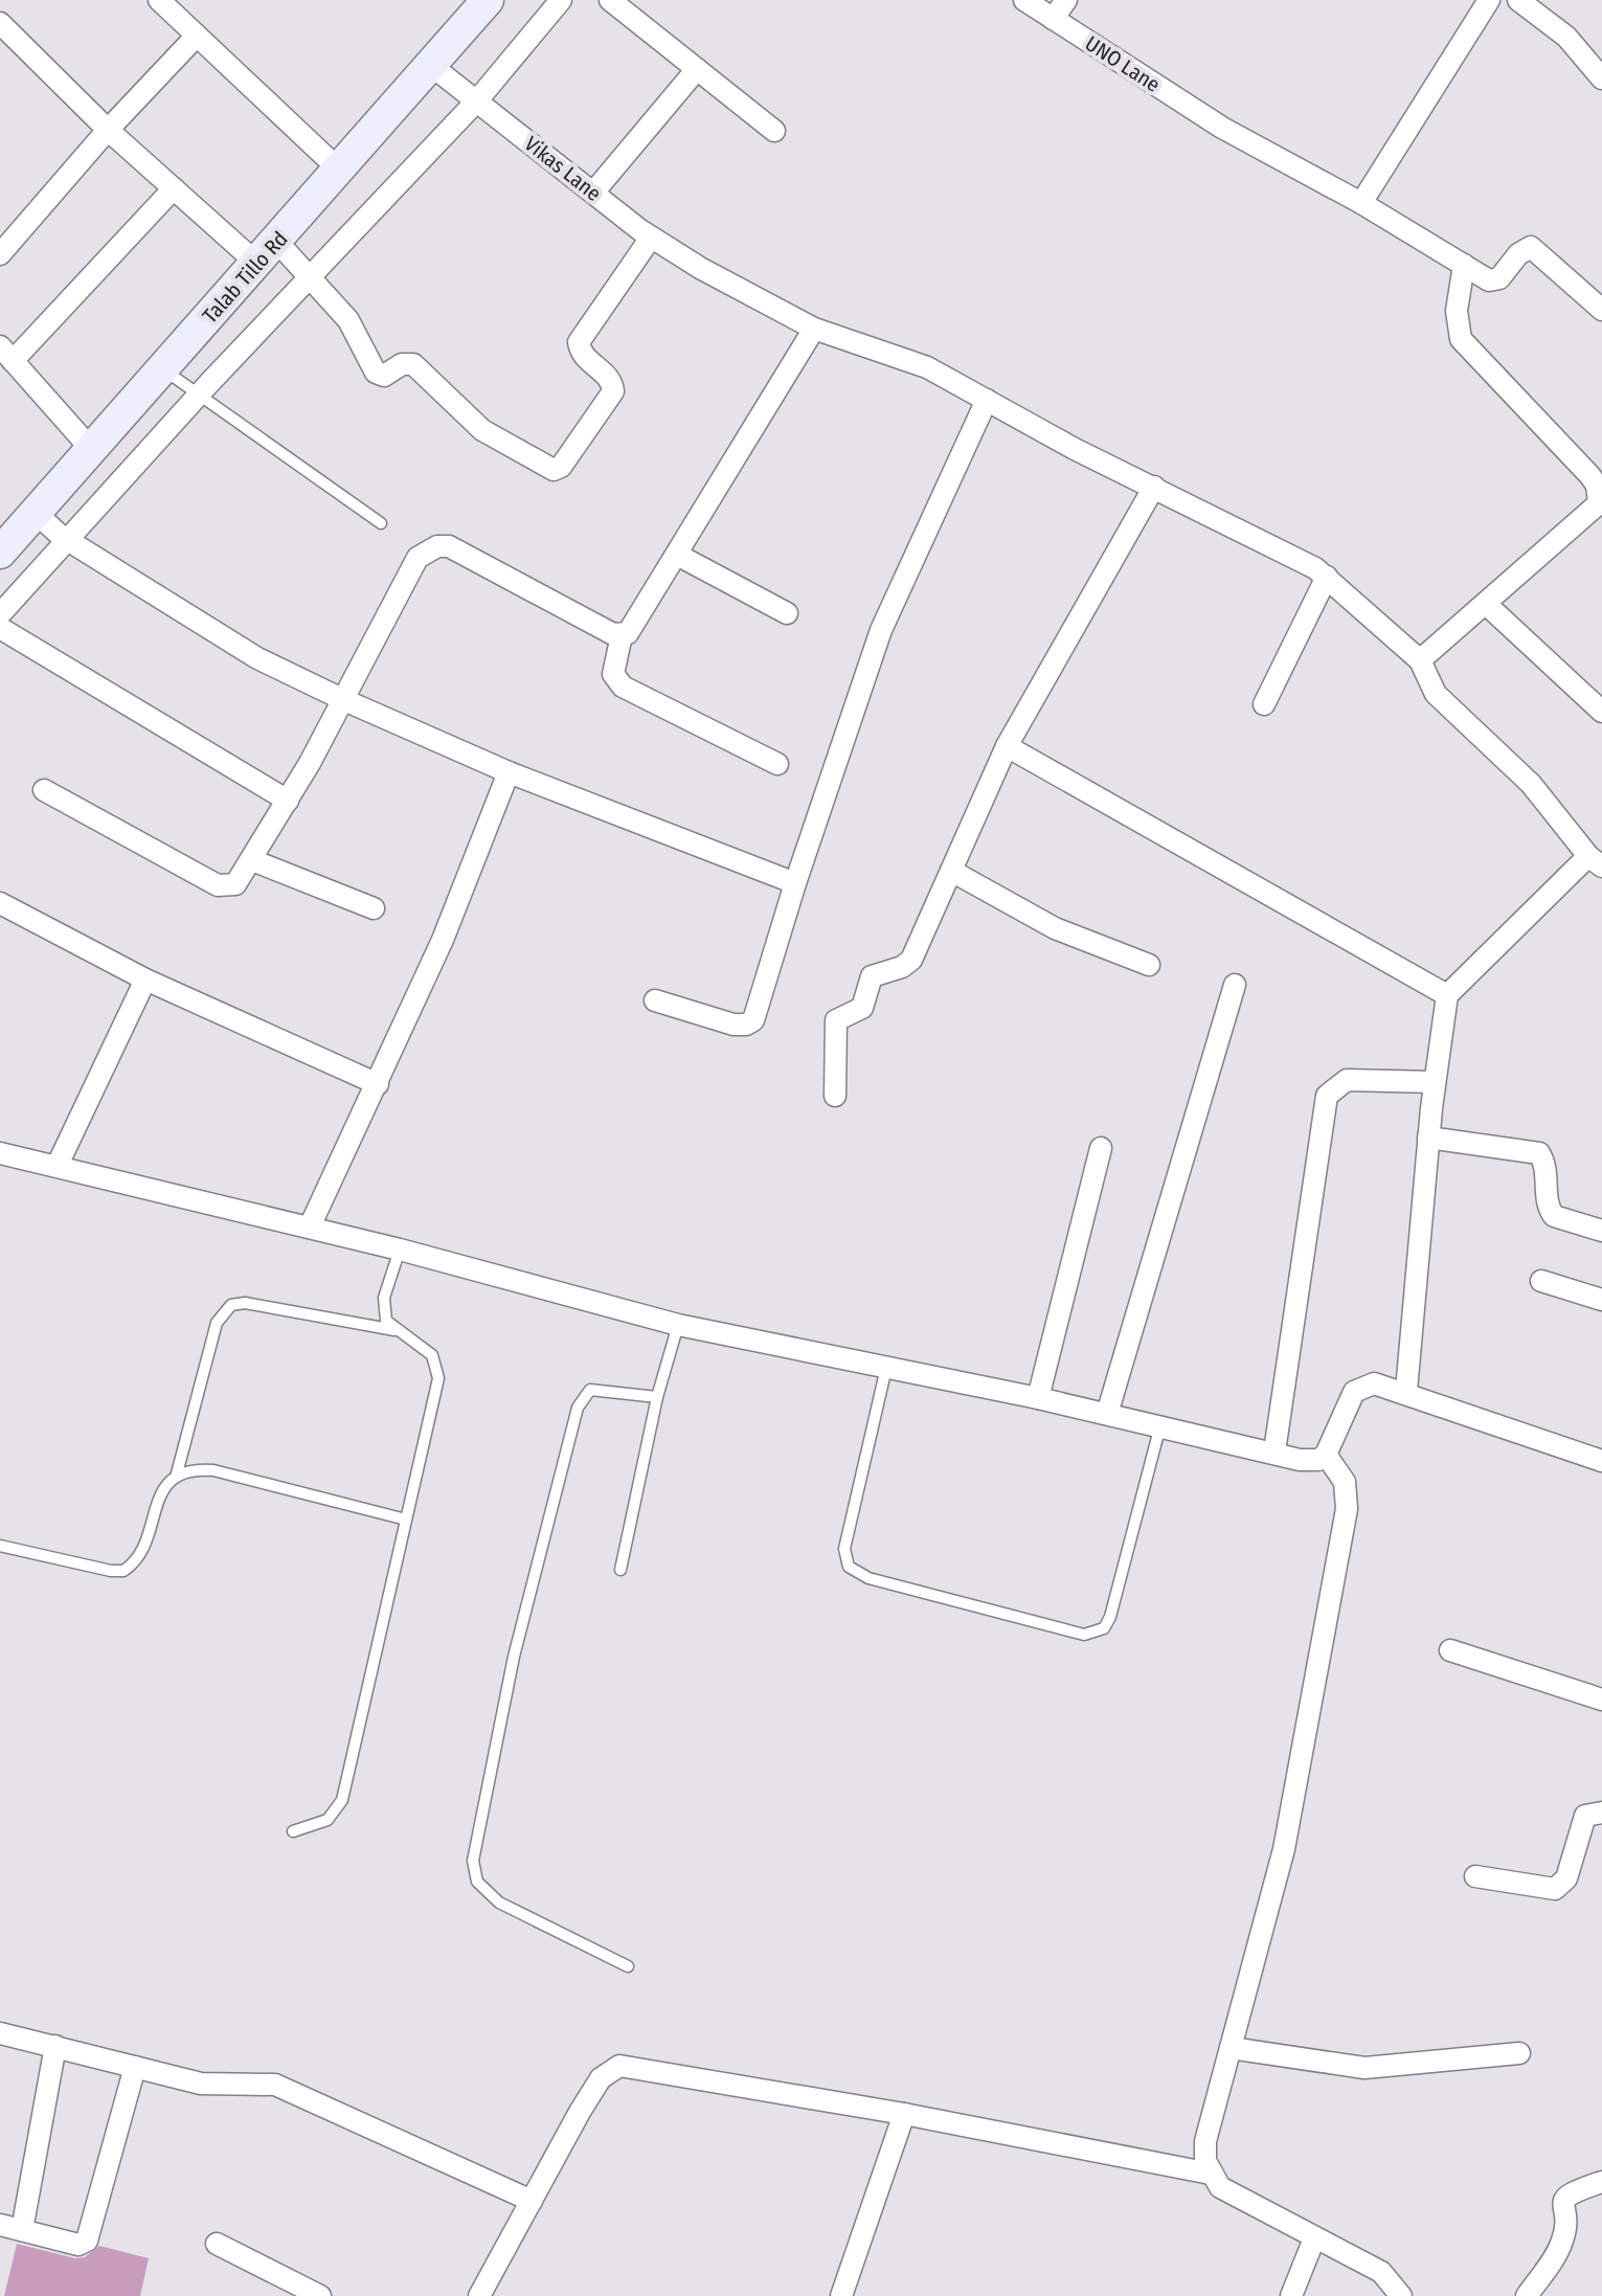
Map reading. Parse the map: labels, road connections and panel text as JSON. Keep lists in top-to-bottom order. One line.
{"streets":{"main road":["Talab Tillo Rd"],"street":["UNO Lane","Vikas Lane"]},"crossings":[["Vikas Lane","Talab Tillo Rd"]]}
